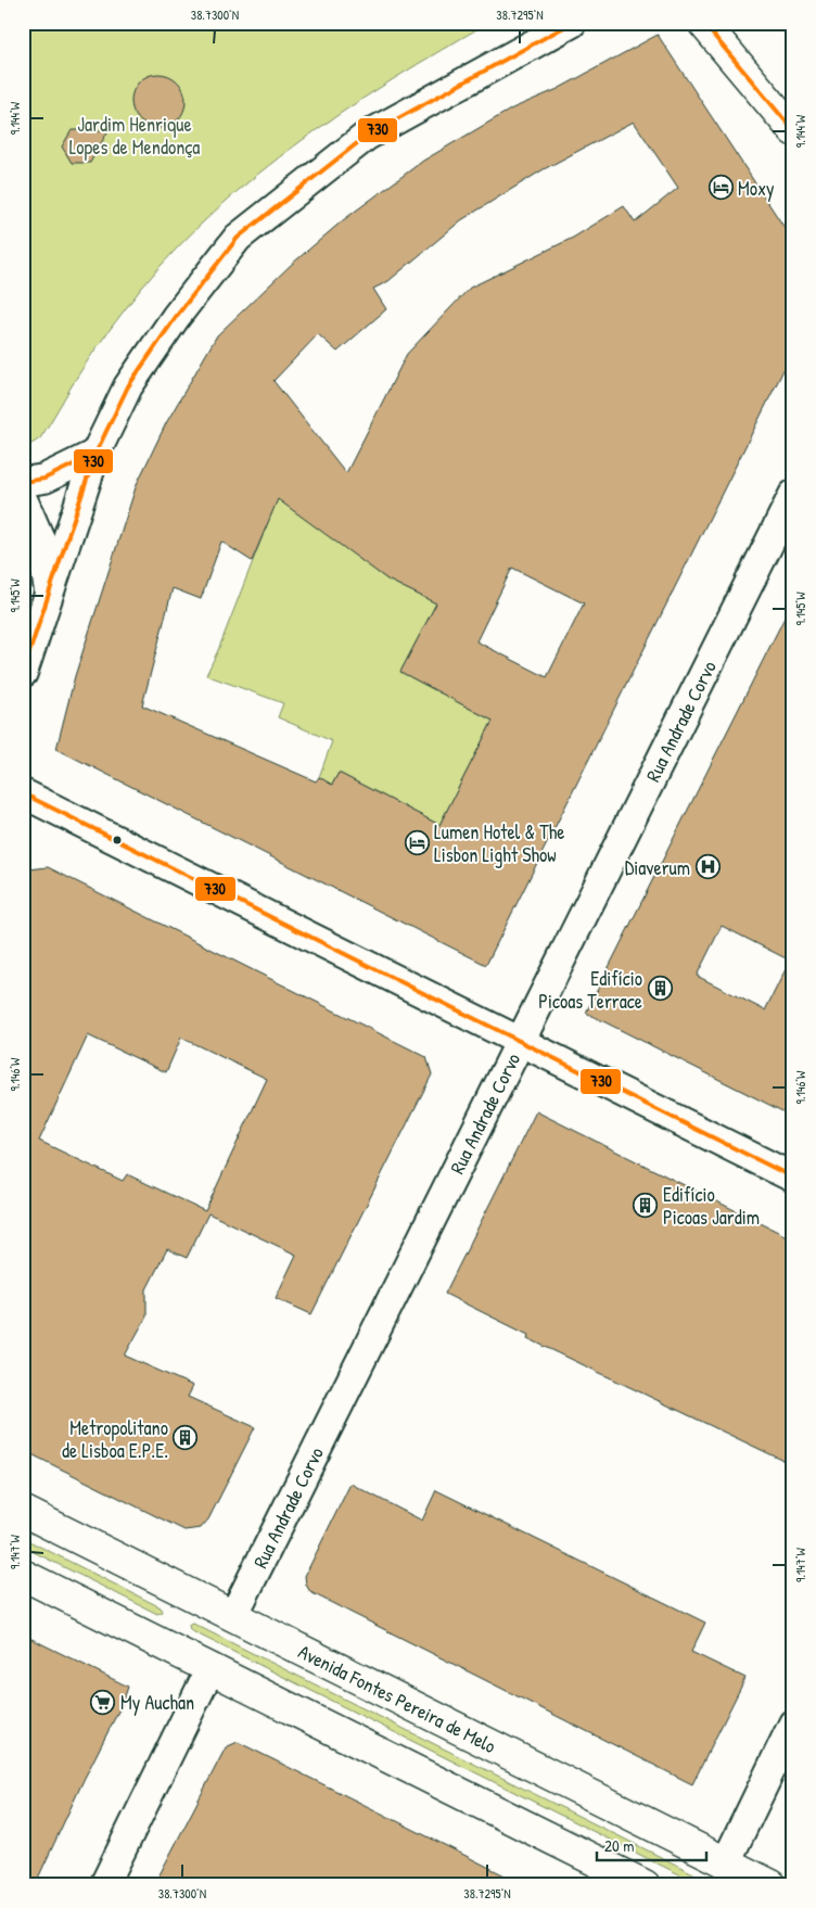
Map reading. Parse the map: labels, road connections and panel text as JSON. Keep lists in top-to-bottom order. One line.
{"streets":{"main road":["Avenida Fontes Pereira de Melo"],"street":["Rua Andrade Corvo"]},"crossings":[["Rua Andrade Corvo","Avenida Fontes Pereira de Melo"]],"parks":["Jardim Henrique Lopes de Mendonça"],"places":{"hotel":["Moxy","Lumen Hotel & The Lisbon Light Show"],"hospital":["Diaverum"],"building":["Edifício Picoas Terrace","Edifício Picoas Jardim","Metropolitano de Lisboa E.P.E."],"supermarket":["My Auchan"]},"lines":["transit line 730"],"scale_bar":"20 m","coordinates":["38.7300°N","38.7295°N","9.144°W","9.145°W","9.146°W","9.147°W"]}
